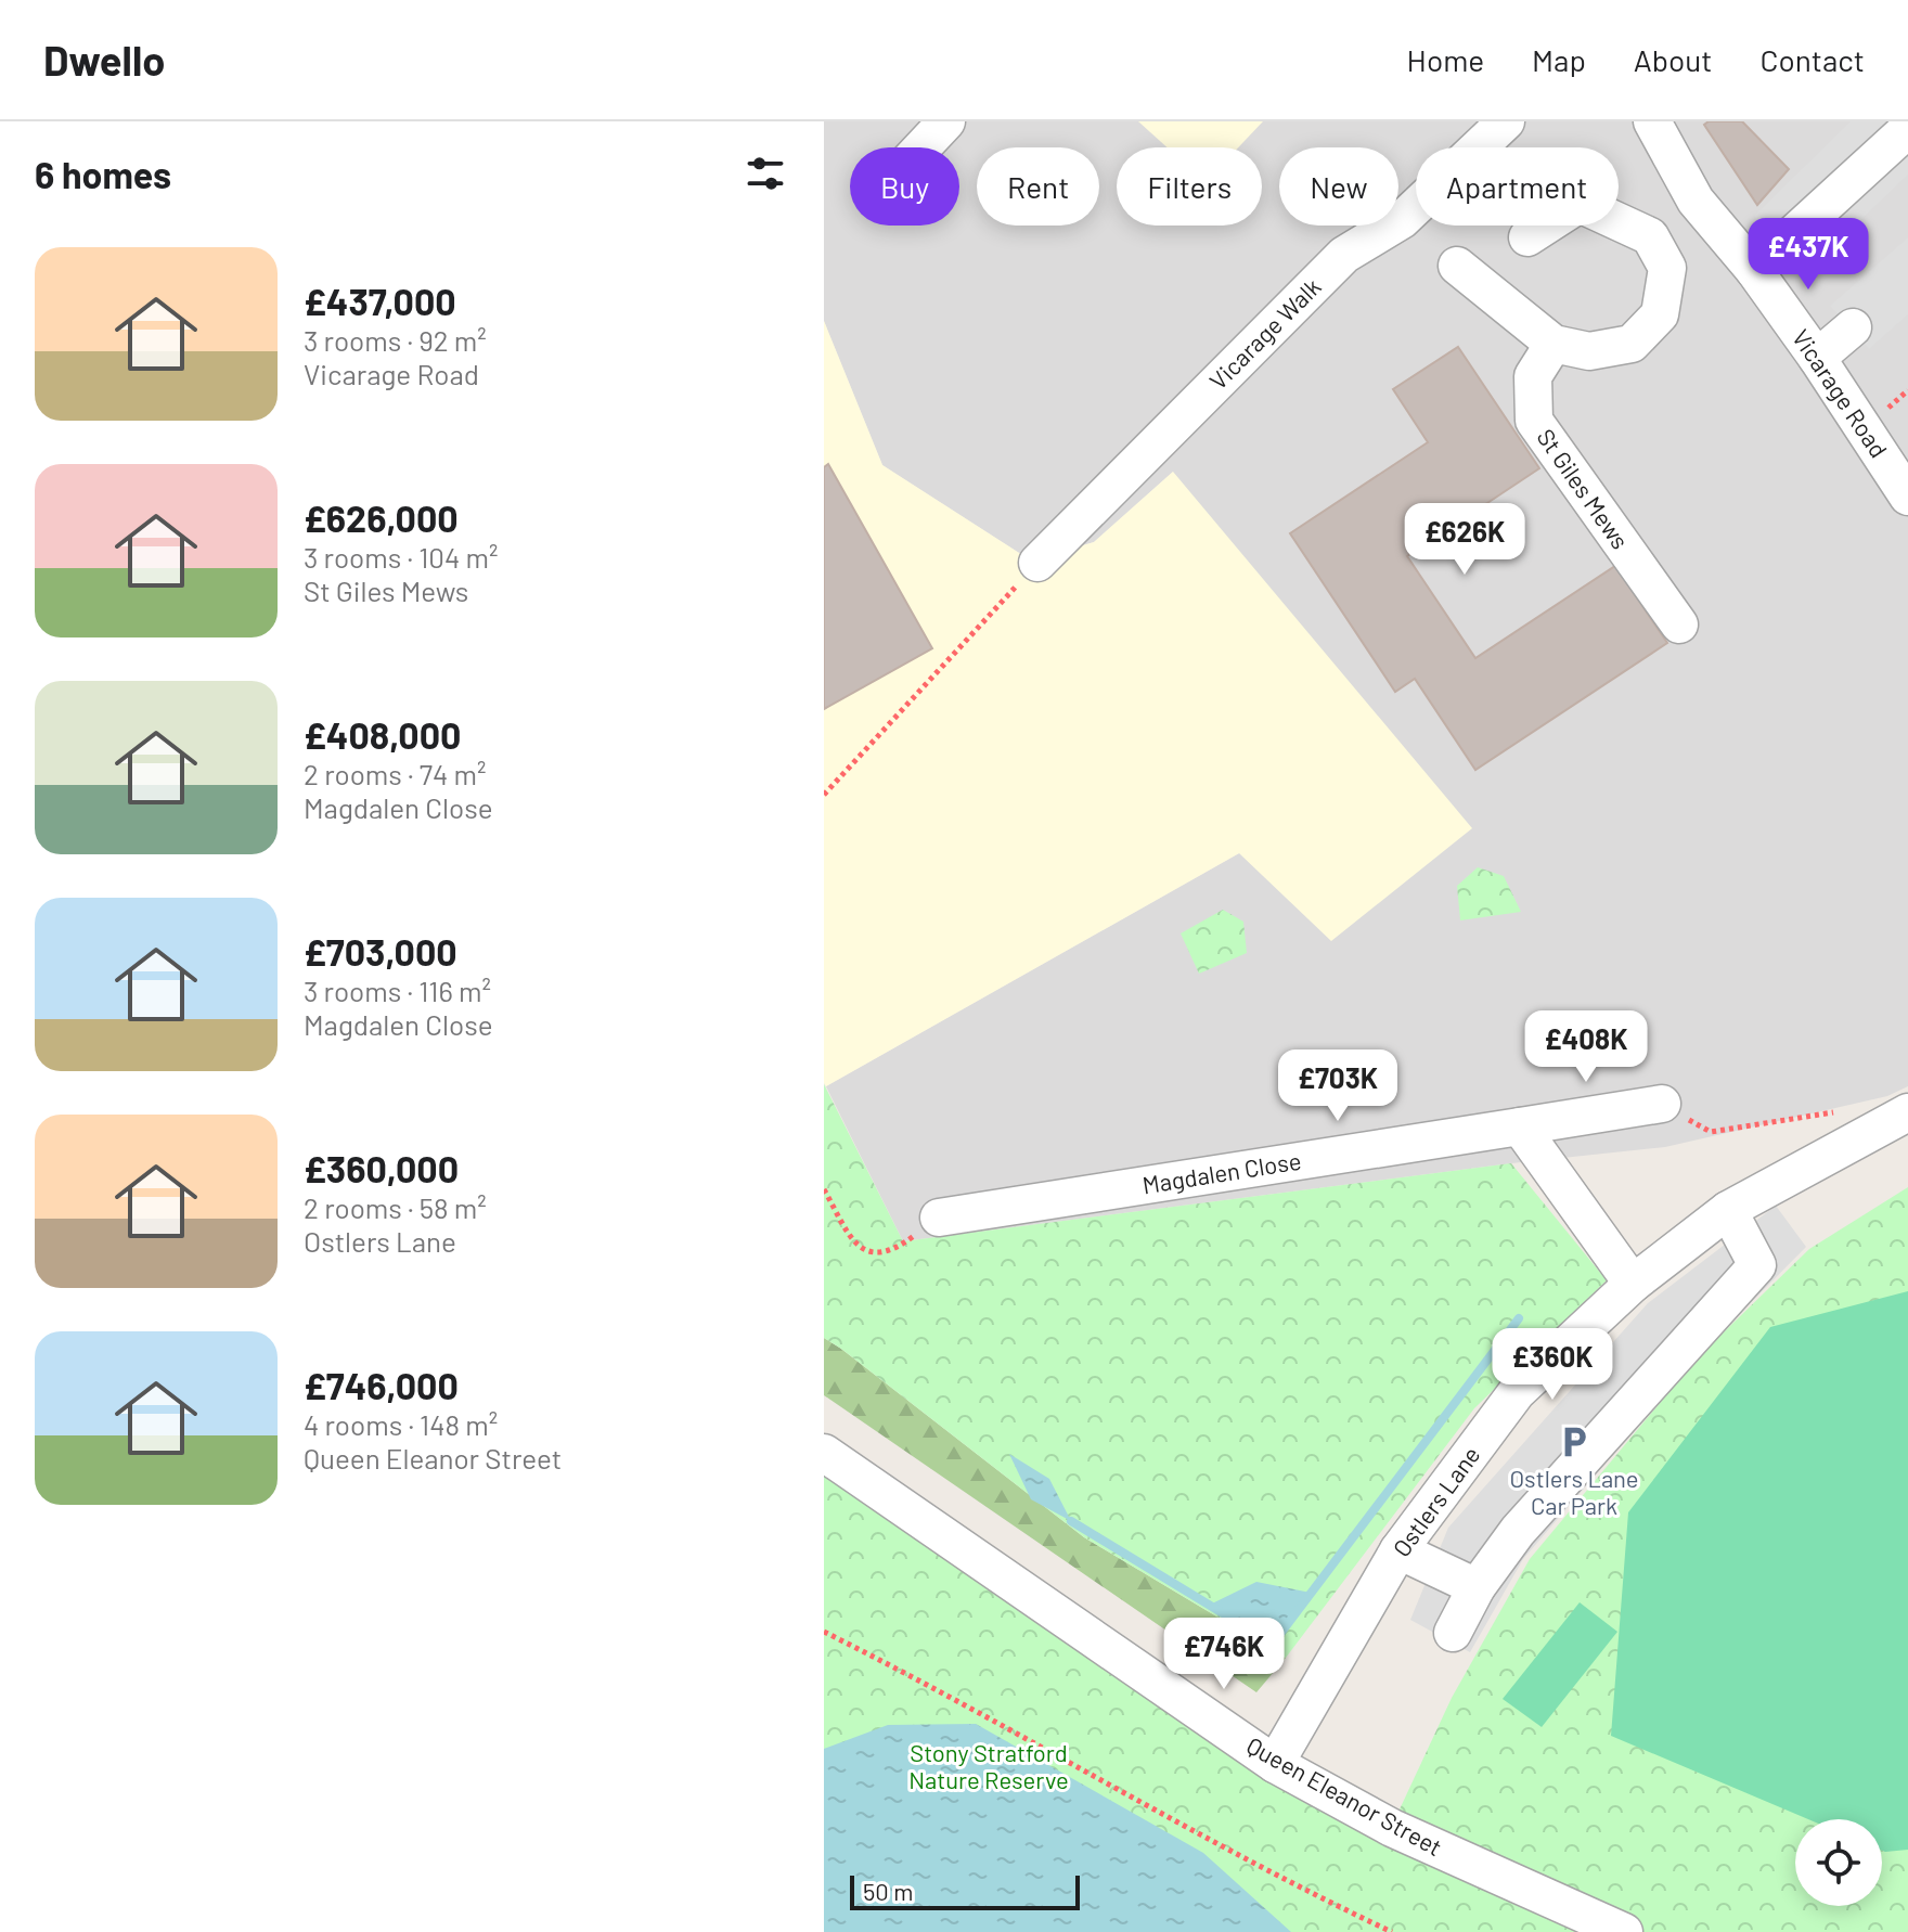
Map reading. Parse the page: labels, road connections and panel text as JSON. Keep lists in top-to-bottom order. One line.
{"streets":{"street":["Vicarage Walk","Vicarage Road","St Giles Mews","Magdalen Close","Ostlers Lane","Queen Eleanor Street"]},"crossings":[["Ostlers Lane","Queen Eleanor Street"]],"parks":["Stony Stratford Nature Reserve"],"places":{"parking":["Ostlers Lane Car Park"]},"scale_bar":"50 m","page":{"header":"Dwello","nav":["Home","Map","About","Contact"],"heading":"6 homes","chip":["Buy","Rent","Filters","New","Apartment"],"price":["£437K","£626K","£408K","£703K","£360K","£746K"],"list":[{"name":"£437,000","note":"3 rooms · 92 m² · Vicarage Road"},{"name":"£626,000","note":"3 rooms · 104 m² · St Giles Mews"},{"name":"£408,000","note":"2 rooms · 74 m² · Magdalen Close"},{"name":"£703,000","note":"3 rooms · 116 m² · Magdalen Close"},{"name":"£360,000","note":"2 rooms · 58 m² · Ostlers Lane"},{"name":"£746,000","note":"4 rooms · 148 m² · Queen Eleanor Street"}],"scale":"50 m"}}
